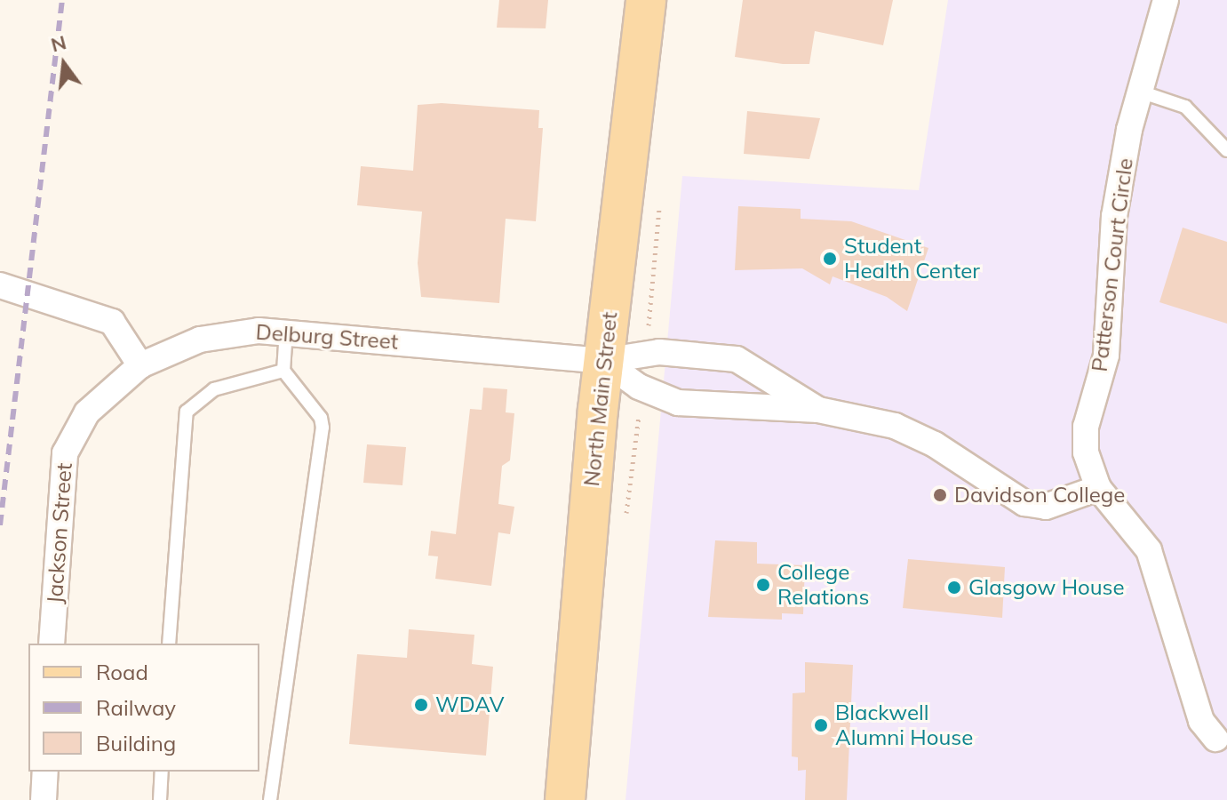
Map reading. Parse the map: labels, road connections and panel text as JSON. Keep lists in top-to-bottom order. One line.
{"streets":{"main road":["North Main Street"],"street":["Patterson Court Circle","Delburg Street","Jackson Street"]},"crossings":[["Delburg Street","North Main Street"],["Delburg Street","Jackson Street"]],"places":["Student Health Center","Davidson College","College Relations","Glasgow House","WDAV","Blackwell Alumni House"],"legend":["Road","Railway","Building"],"north":"top"}
